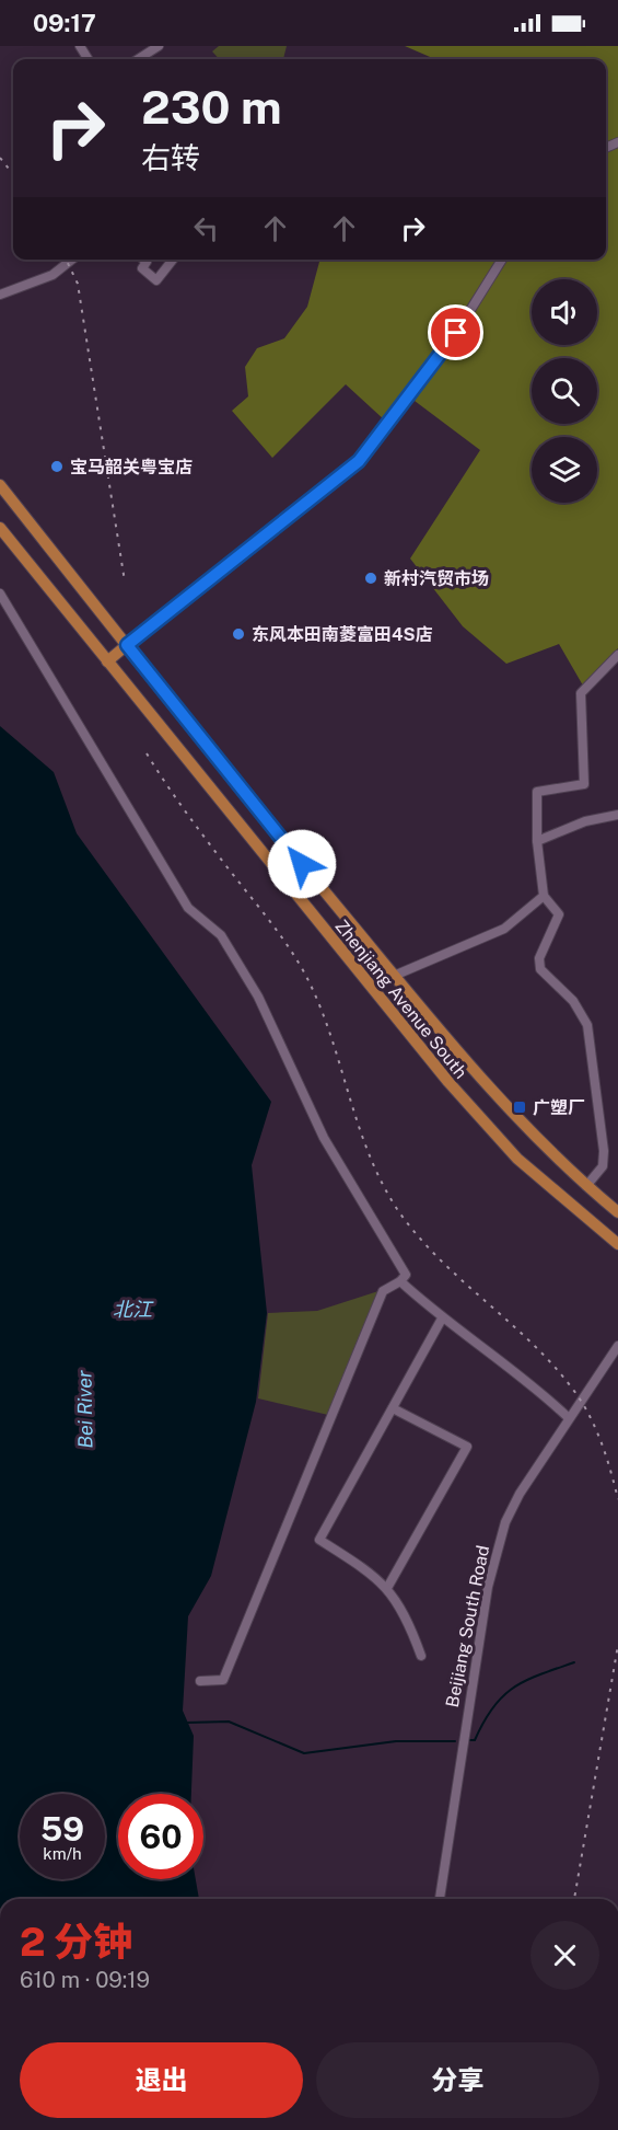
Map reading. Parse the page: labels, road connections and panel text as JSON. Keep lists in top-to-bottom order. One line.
{"streets":{"main road":["Zhenjiang Avenue South"],"street":["Beijiang South Road"]},"water":["北江","Bei River"],"places":{"other":["宝马韶关粤宝店","新村汽贸市场","东风本田南菱富田4S店"],"transit":["广塑厂"]},"page":{"status":"09:17","turn":["230 m","右转"],"speed":"59 km/h","limit":"60","heading":["2 分钟","610 m · 09:19"],"buttons":["退出","分享"]}}
